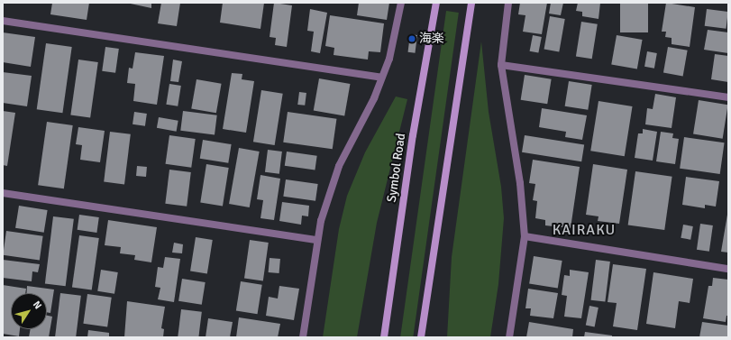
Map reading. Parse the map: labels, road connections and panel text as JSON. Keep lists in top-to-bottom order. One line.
{"streets":{"main road":["Symbol Road"]},"districts":["KAIRAKU"],"places":["海楽"],"north":"top right"}
